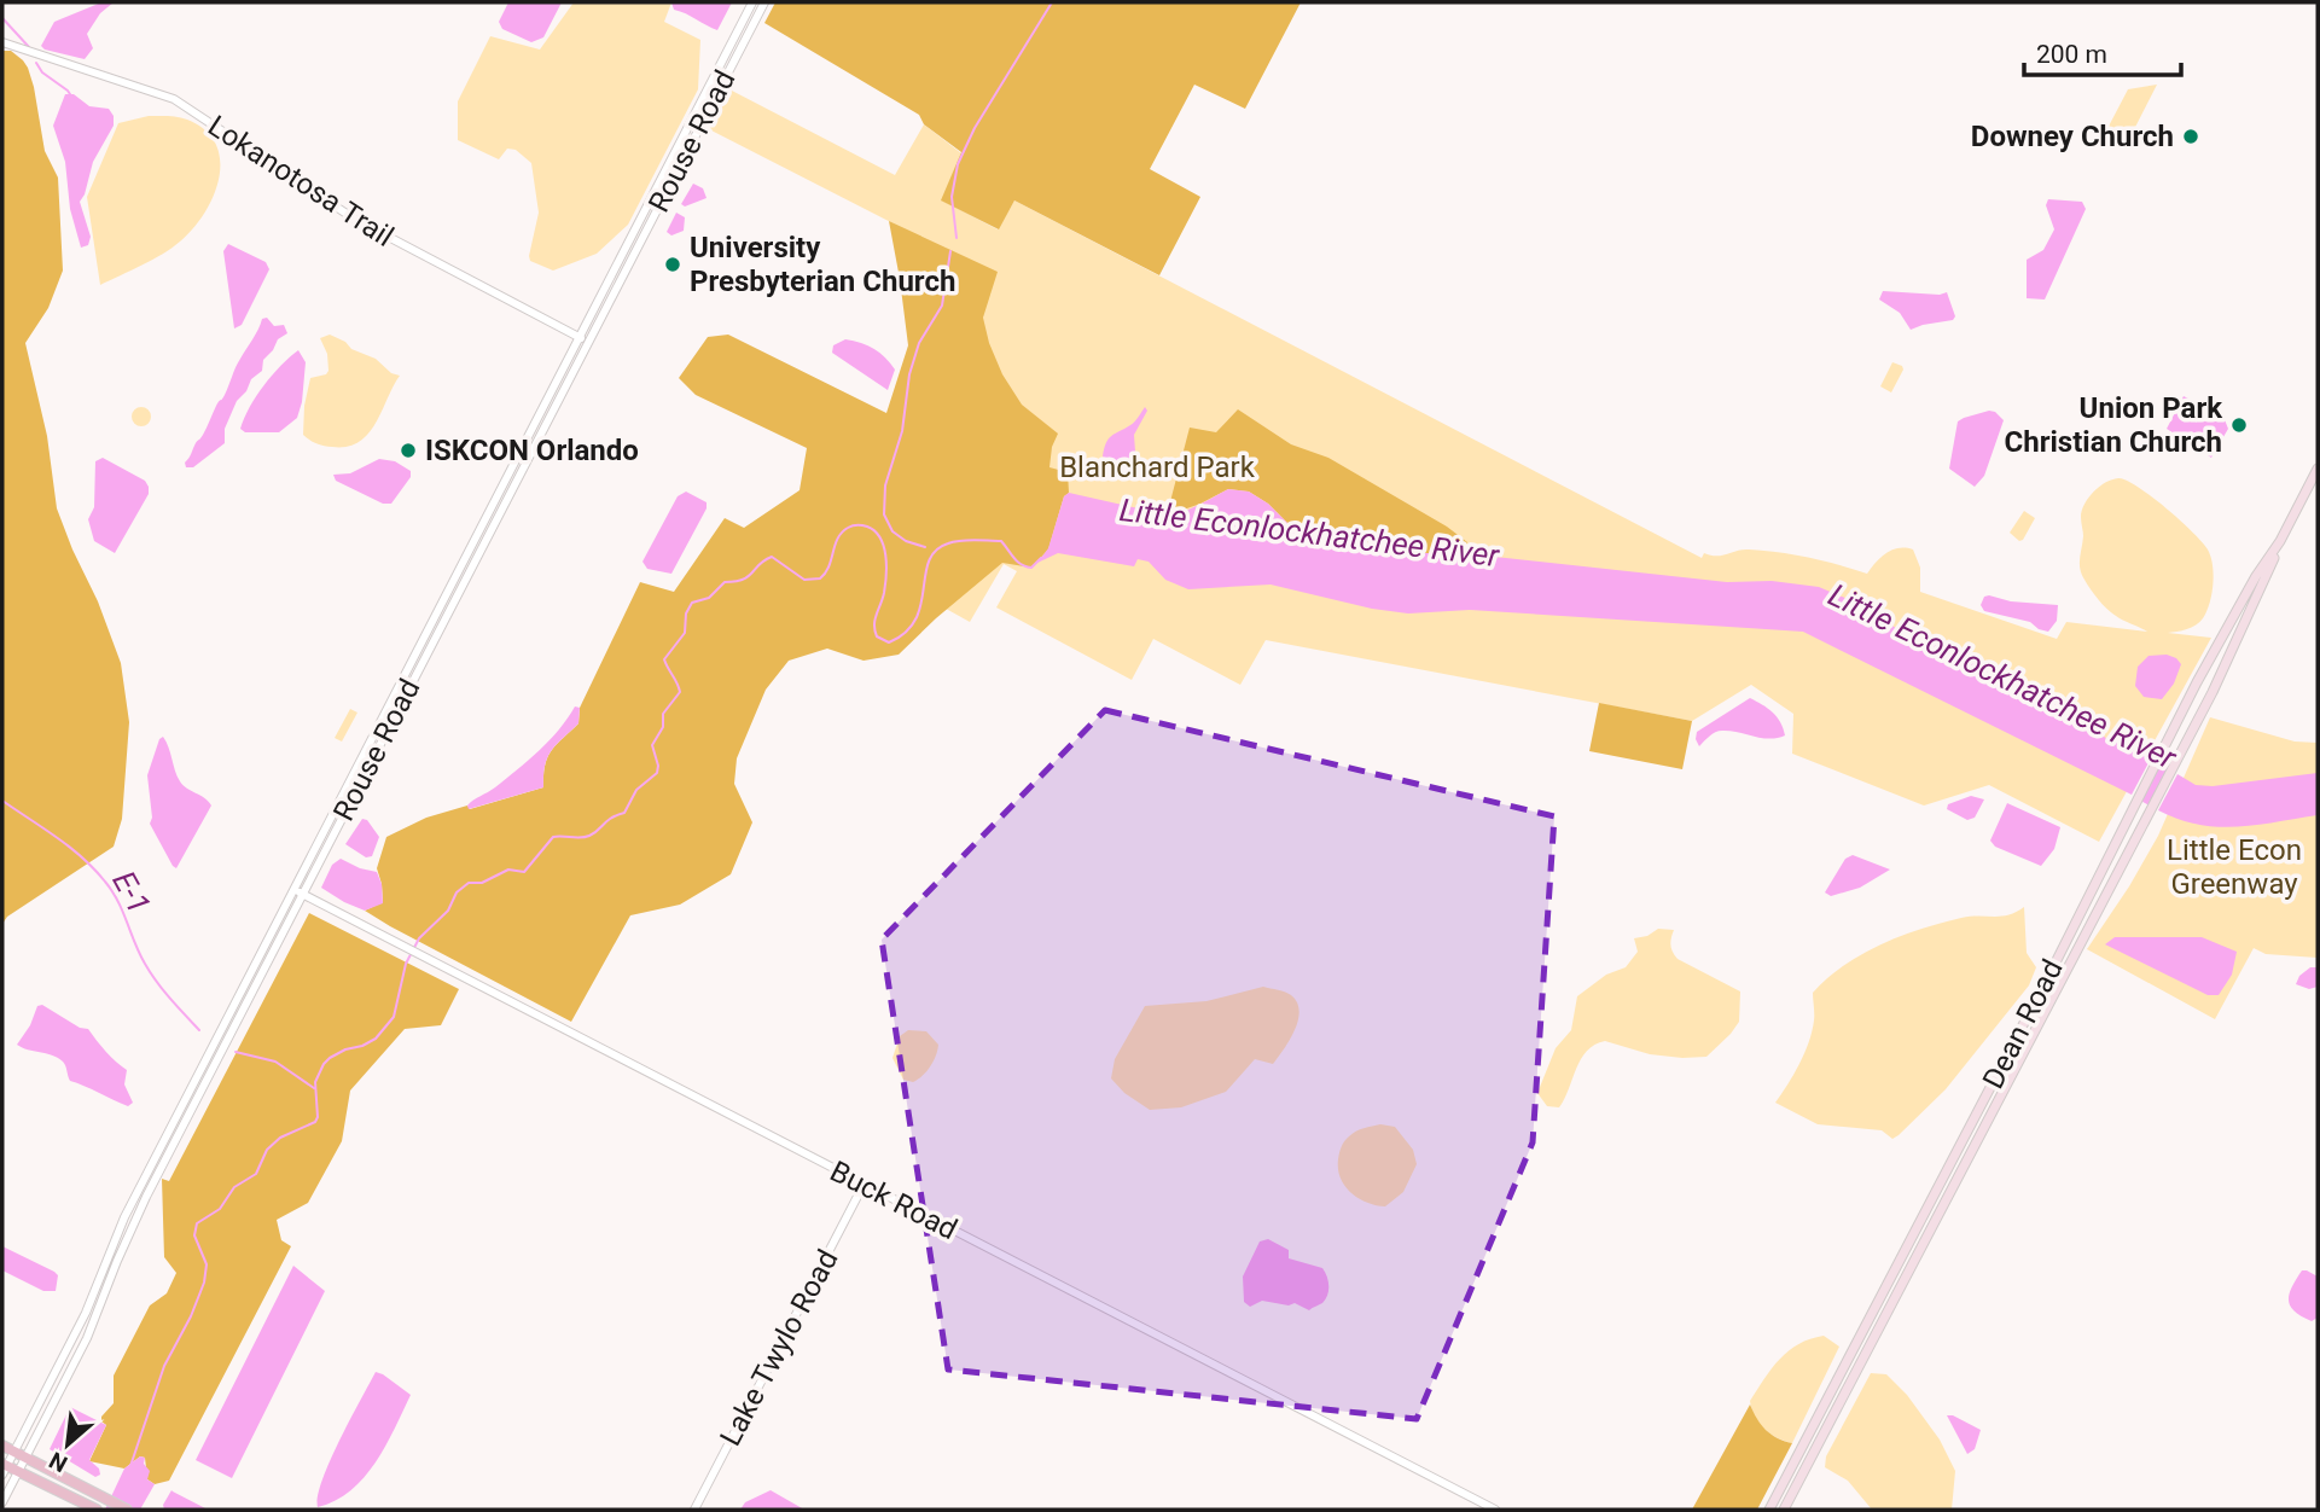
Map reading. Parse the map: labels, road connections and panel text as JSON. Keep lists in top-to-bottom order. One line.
{"streets":{"main road":["Dean Road"],"street":["Rouse Road","Lokanotosa Trail","Buck Road","Lake Twylo Road"]},"crossings":[["Rouse Road","Lokanotosa Trail"],["Rouse Road","Buck Road"],["Buck Road","Lake Twylo Road"]],"water":["Little Econlockhatchee River","E-1"],"parks":["Blanchard Park","Little Econ Greenway"],"places":["Downey Church","University Presbyterian Church","Union Park Christian Church","ISKCON Orlando"],"scale_bar":"200 m","north":"bottom left"}
